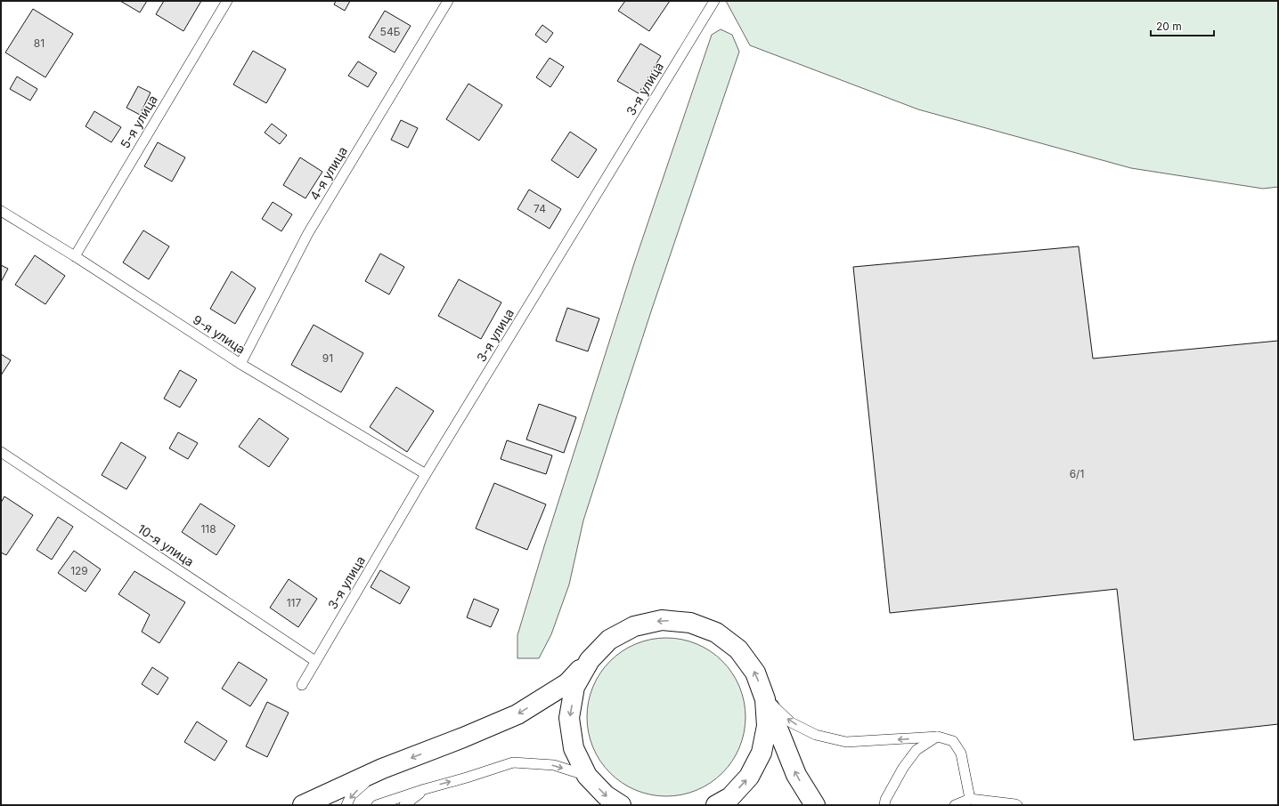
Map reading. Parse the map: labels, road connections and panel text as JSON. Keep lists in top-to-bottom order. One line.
{"streets":{"lane":["3-я улица","5-я улица","4-я улица","9-я улица","10-я улица"]},"crossings":[["3-я улица","9-я улица"],["3-я улица","10-я улица"],["5-я улица","9-я улица"],["4-я улица","9-я улица"]],"house_numbers":["54Б","81","74","91","6/1","118","129","117"],"scale_bar":"20 m"}
